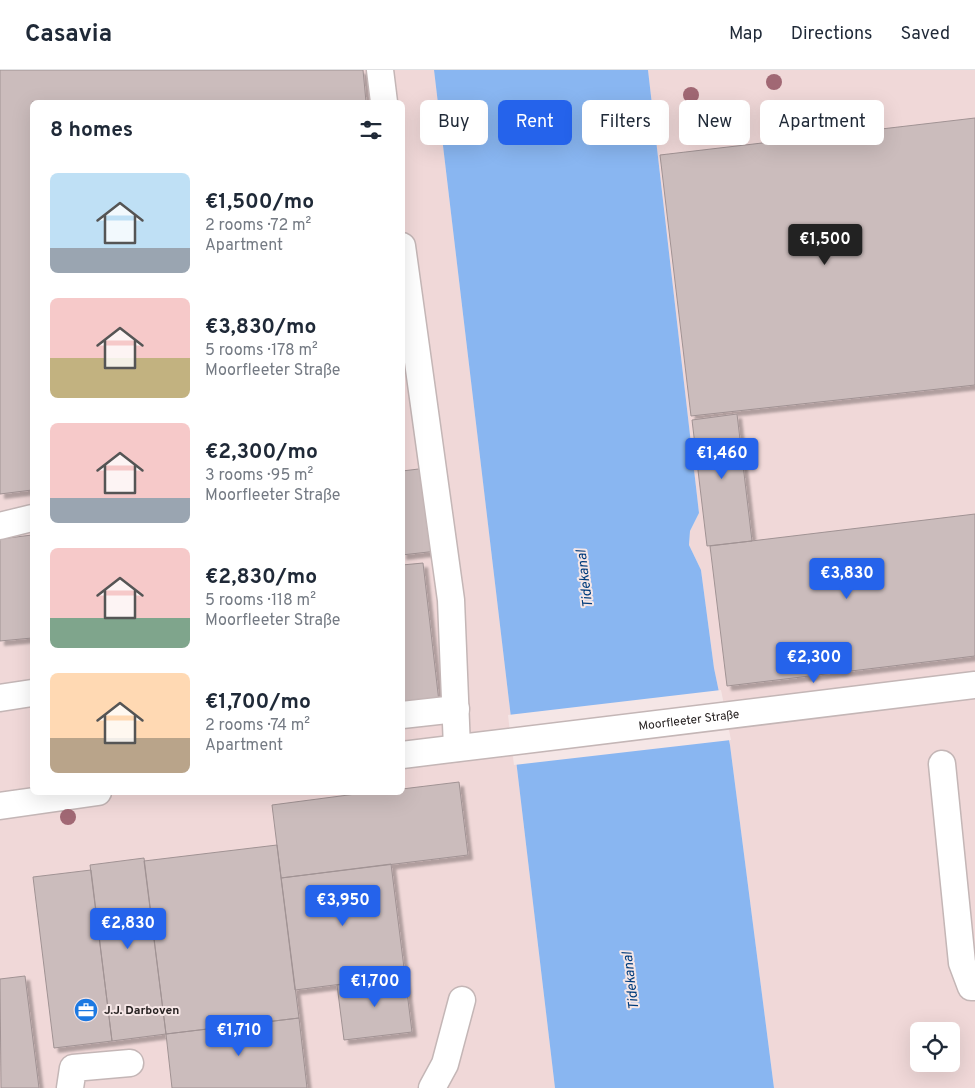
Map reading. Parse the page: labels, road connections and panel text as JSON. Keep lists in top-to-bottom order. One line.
{"streets":{"street":["Moorfleeter Straße"]},"water":["Tidekanal"],"places":{"office":["J.J. Darboven"]},"page":{"header":"Casavia","nav":["Map","Directions","Saved"],"chip":["Buy","Rent","Filters","New","Apartment"],"heading":"8 homes","list":[{"name":"€1,500/mo","note":"2 rooms · 72 m² · Apartment"},{"name":"€3,830/mo","note":"5 rooms · 178 m² · Moorfleeter Straße"},{"name":"€2,300/mo","note":"3 rooms · 95 m² · Moorfleeter Straße"},{"name":"€2,830/mo","note":"5 rooms · 118 m² · Moorfleeter Straße"},{"name":"€1,700/mo","note":"2 rooms · 74 m² · Apartment"}],"price":["€1,500","€1,460","€3,830","€2,300","€3,950","€2,830","€1,700","€1,710"]}}
